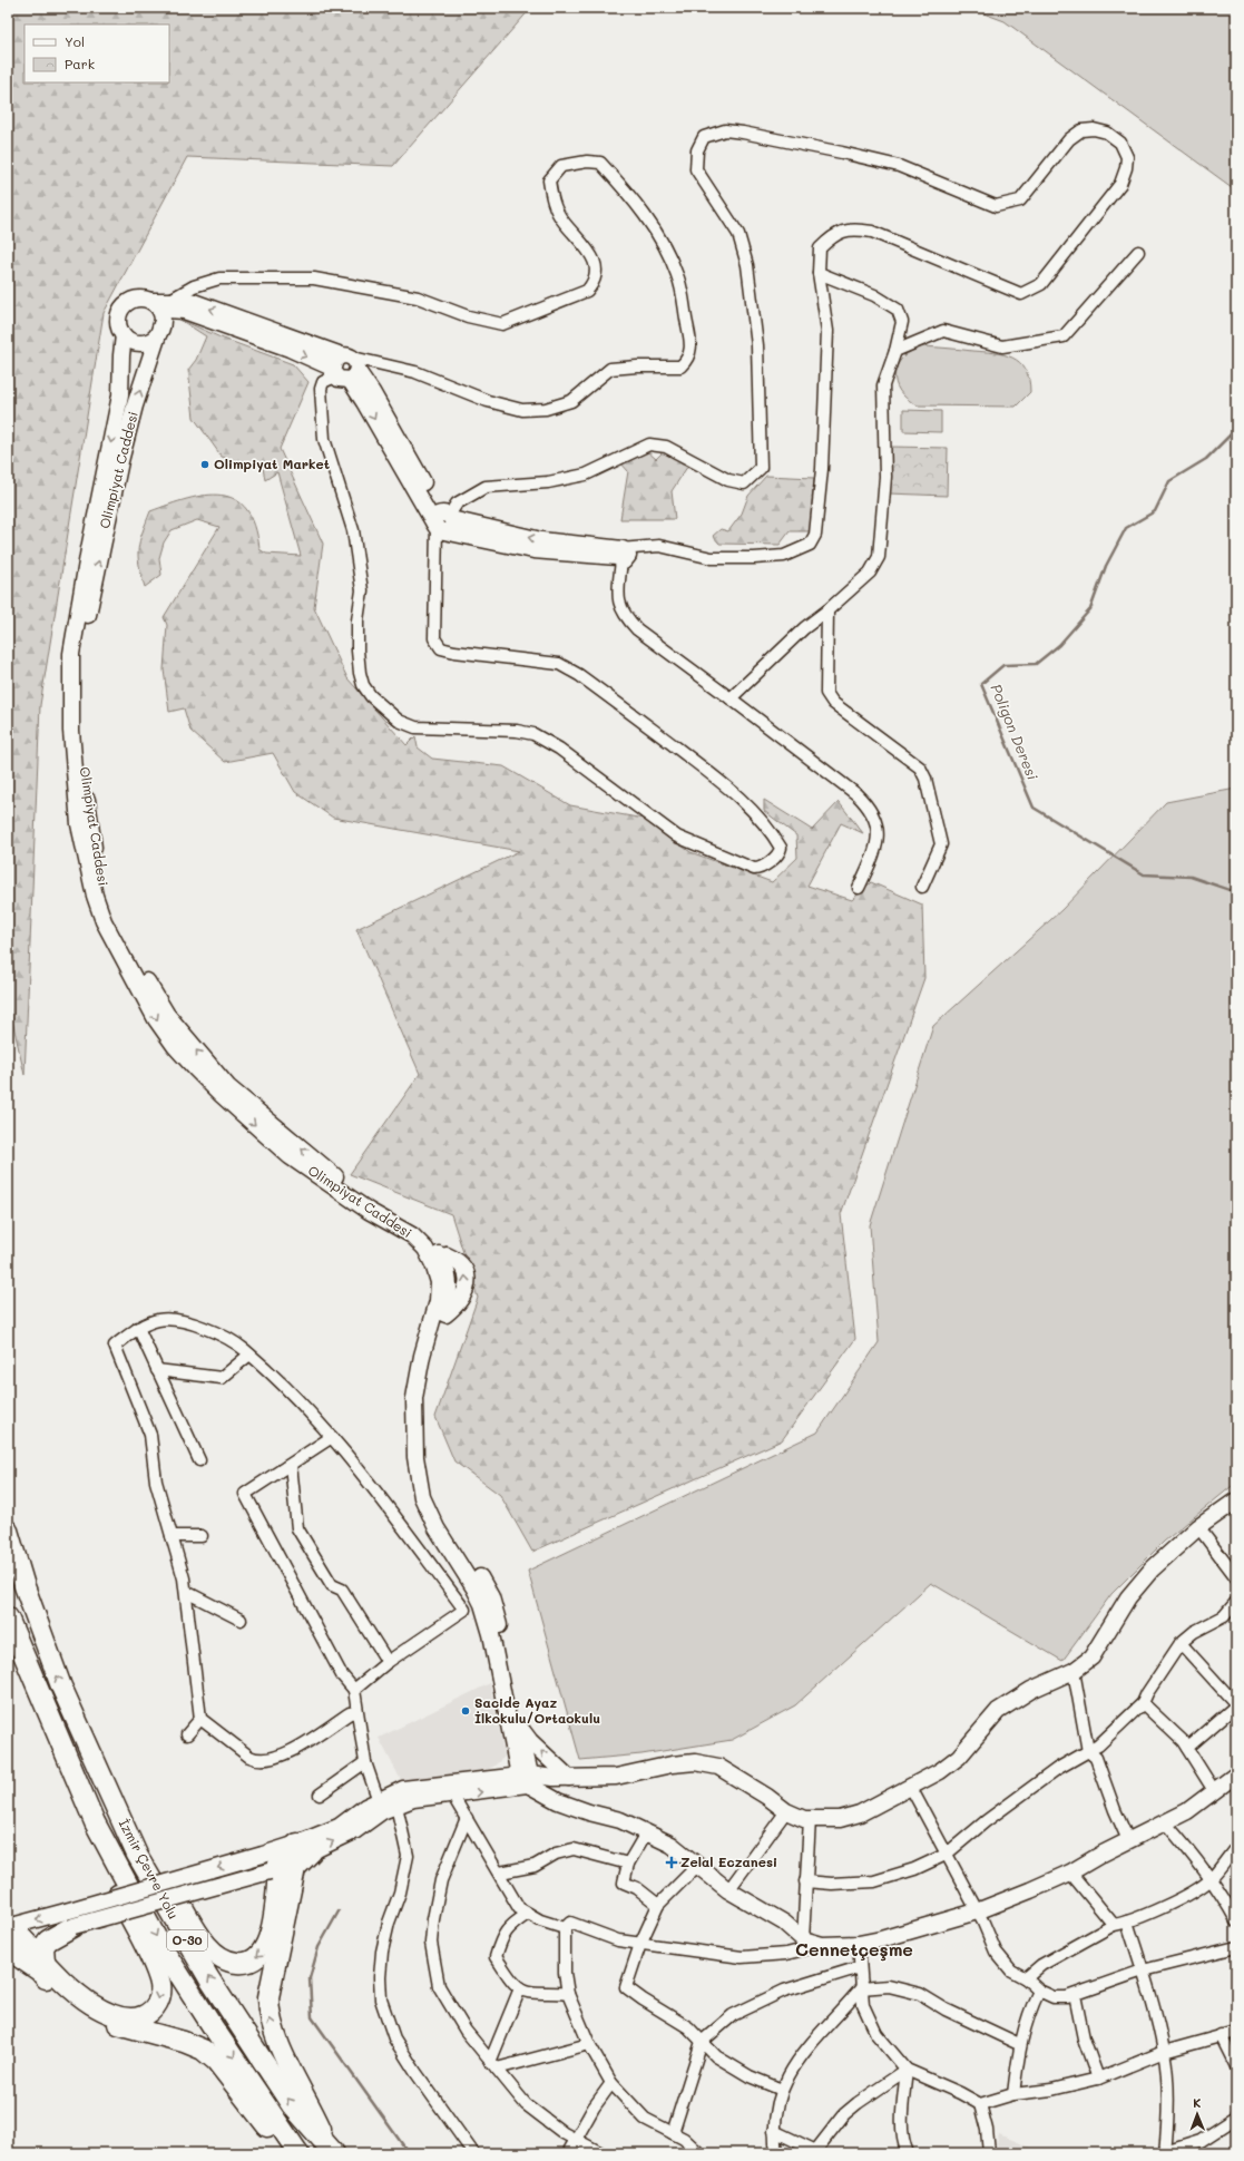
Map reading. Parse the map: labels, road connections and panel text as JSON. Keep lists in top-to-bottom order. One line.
{"streets":{"highway":["İzmir Çevre Yolu","O-30"],"street":["Olimpiyat Caddesi"]},"districts":["Cennetçeşme"],"water":["Poligon Deresi"],"places":{"other":["Olimpiyat Market","Sacide Ayaz İlkokulu/Ortaokulu"],"health":["Zelal Eczanesi"]},"legend":["Yol","Park"],"north":"top"}
